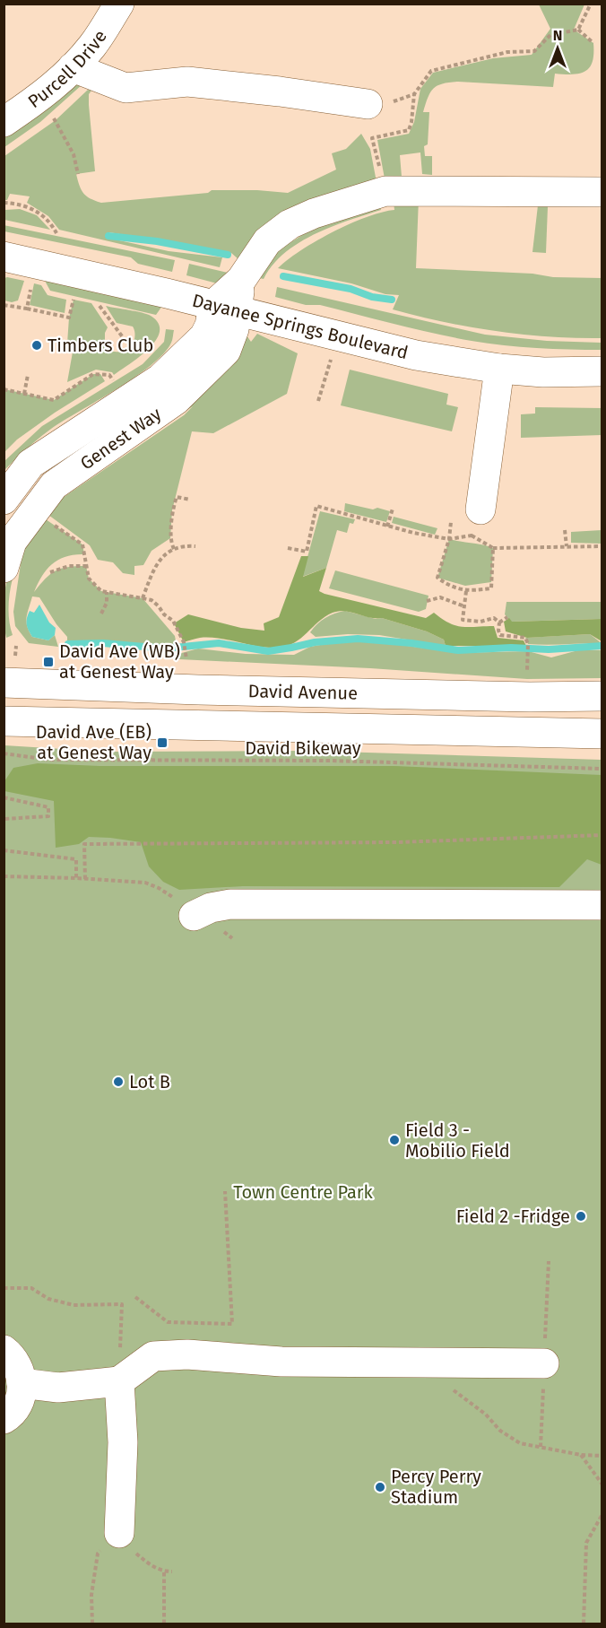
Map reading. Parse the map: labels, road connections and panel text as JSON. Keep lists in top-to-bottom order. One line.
{"streets":{"street":["Purcell Drive","Dayanee Springs Boulevard","Genest Way","David Avenue"],"path":["David Bikeway"]},"crossings":[["Dayanee Springs Boulevard","Genest Way"]],"parks":["Town Centre Park"],"places":{"other":["Timbers Club","Lot B","Field 3 - Mobilio Field","Field 2 -Fridge","Percy Perry Stadium"],"transit":["David Ave (WB) at Genest Way","David Ave (EB) at Genest Way"]},"north":"top"}
